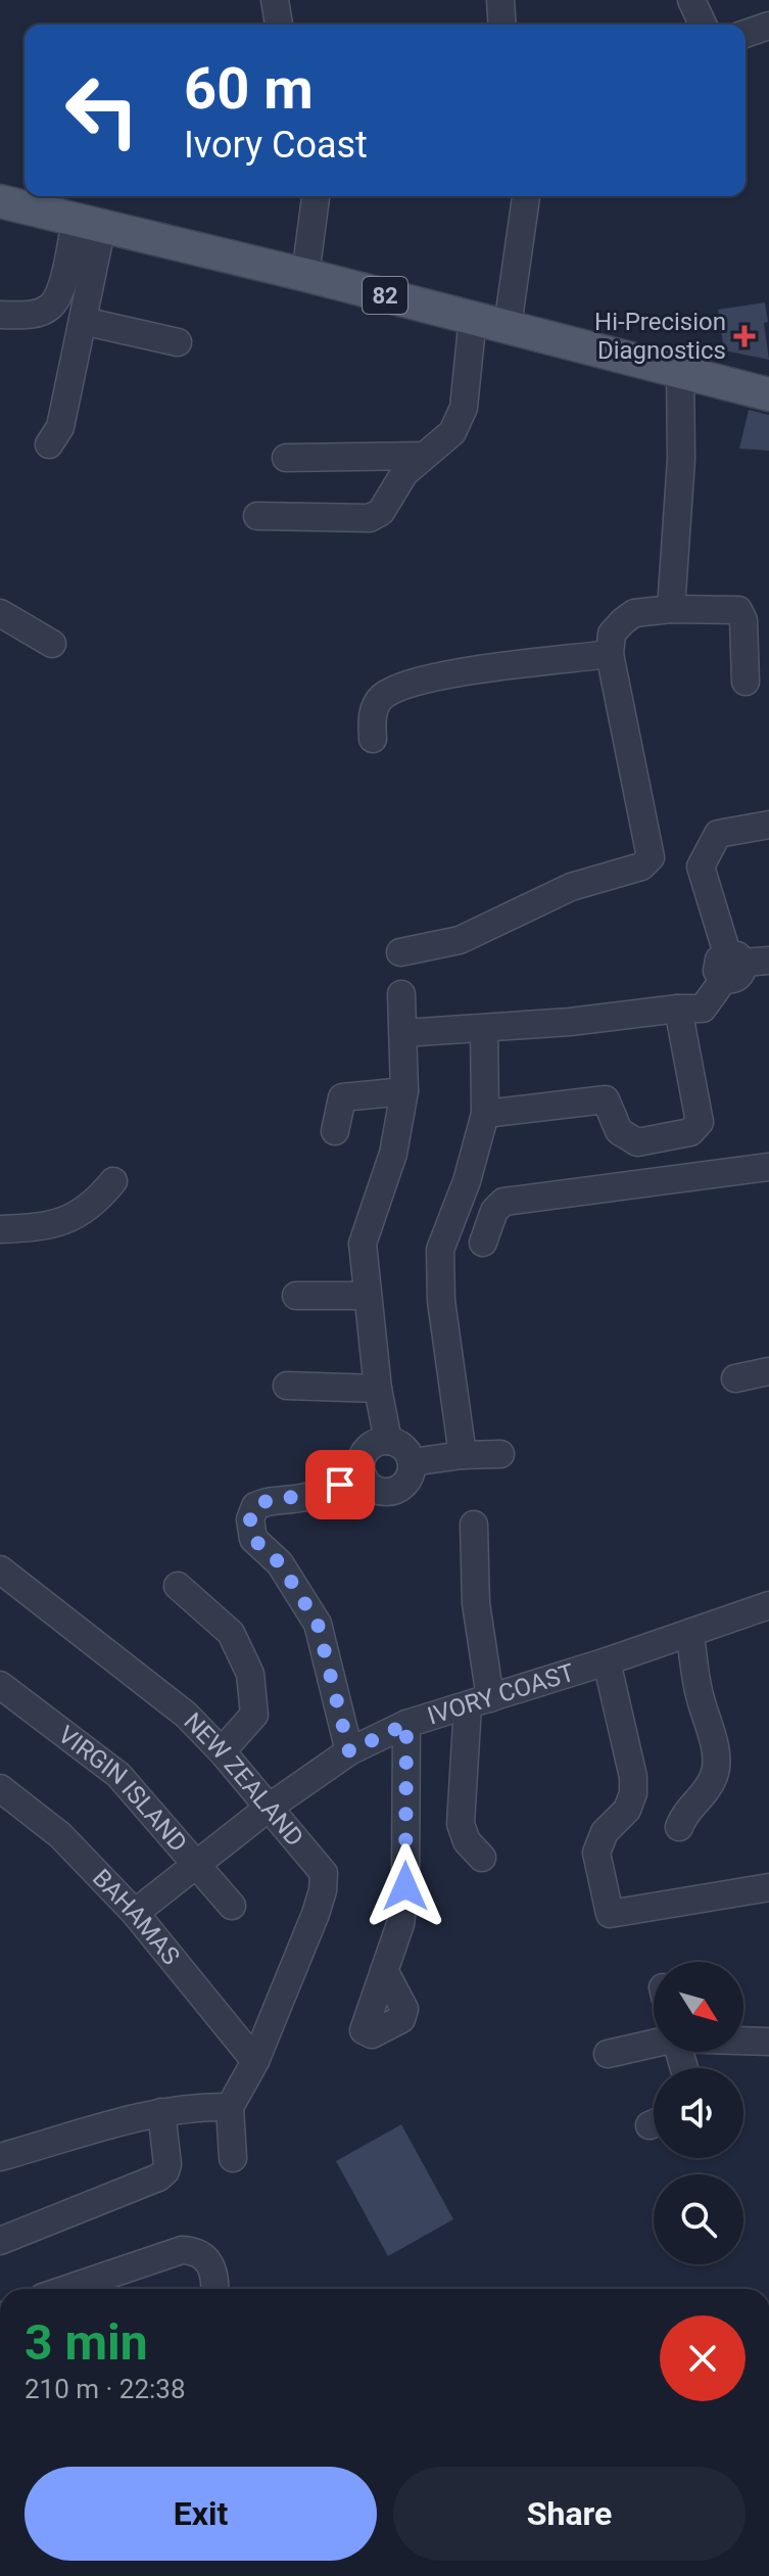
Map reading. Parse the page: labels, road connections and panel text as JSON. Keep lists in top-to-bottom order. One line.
{"streets":{"main road":["82"],"street":["IVORY COAST","NEW ZEALAND","VIRGIN ISLAND","BAHAMAS"]},"crossings":[["IVORY COAST","NEW ZEALAND"],["IVORY COAST","VIRGIN ISLAND"],["IVORY COAST","BAHAMAS"],["NEW ZEALAND","BAHAMAS"]],"places":{"health":["Hi-Precision Diagnostics"]},"north":"bottom right","page":{"turn":["60 m","Ivory Coast"],"heading":["3 min","210 m · 22:38"],"buttons":["Exit","Share"]}}
